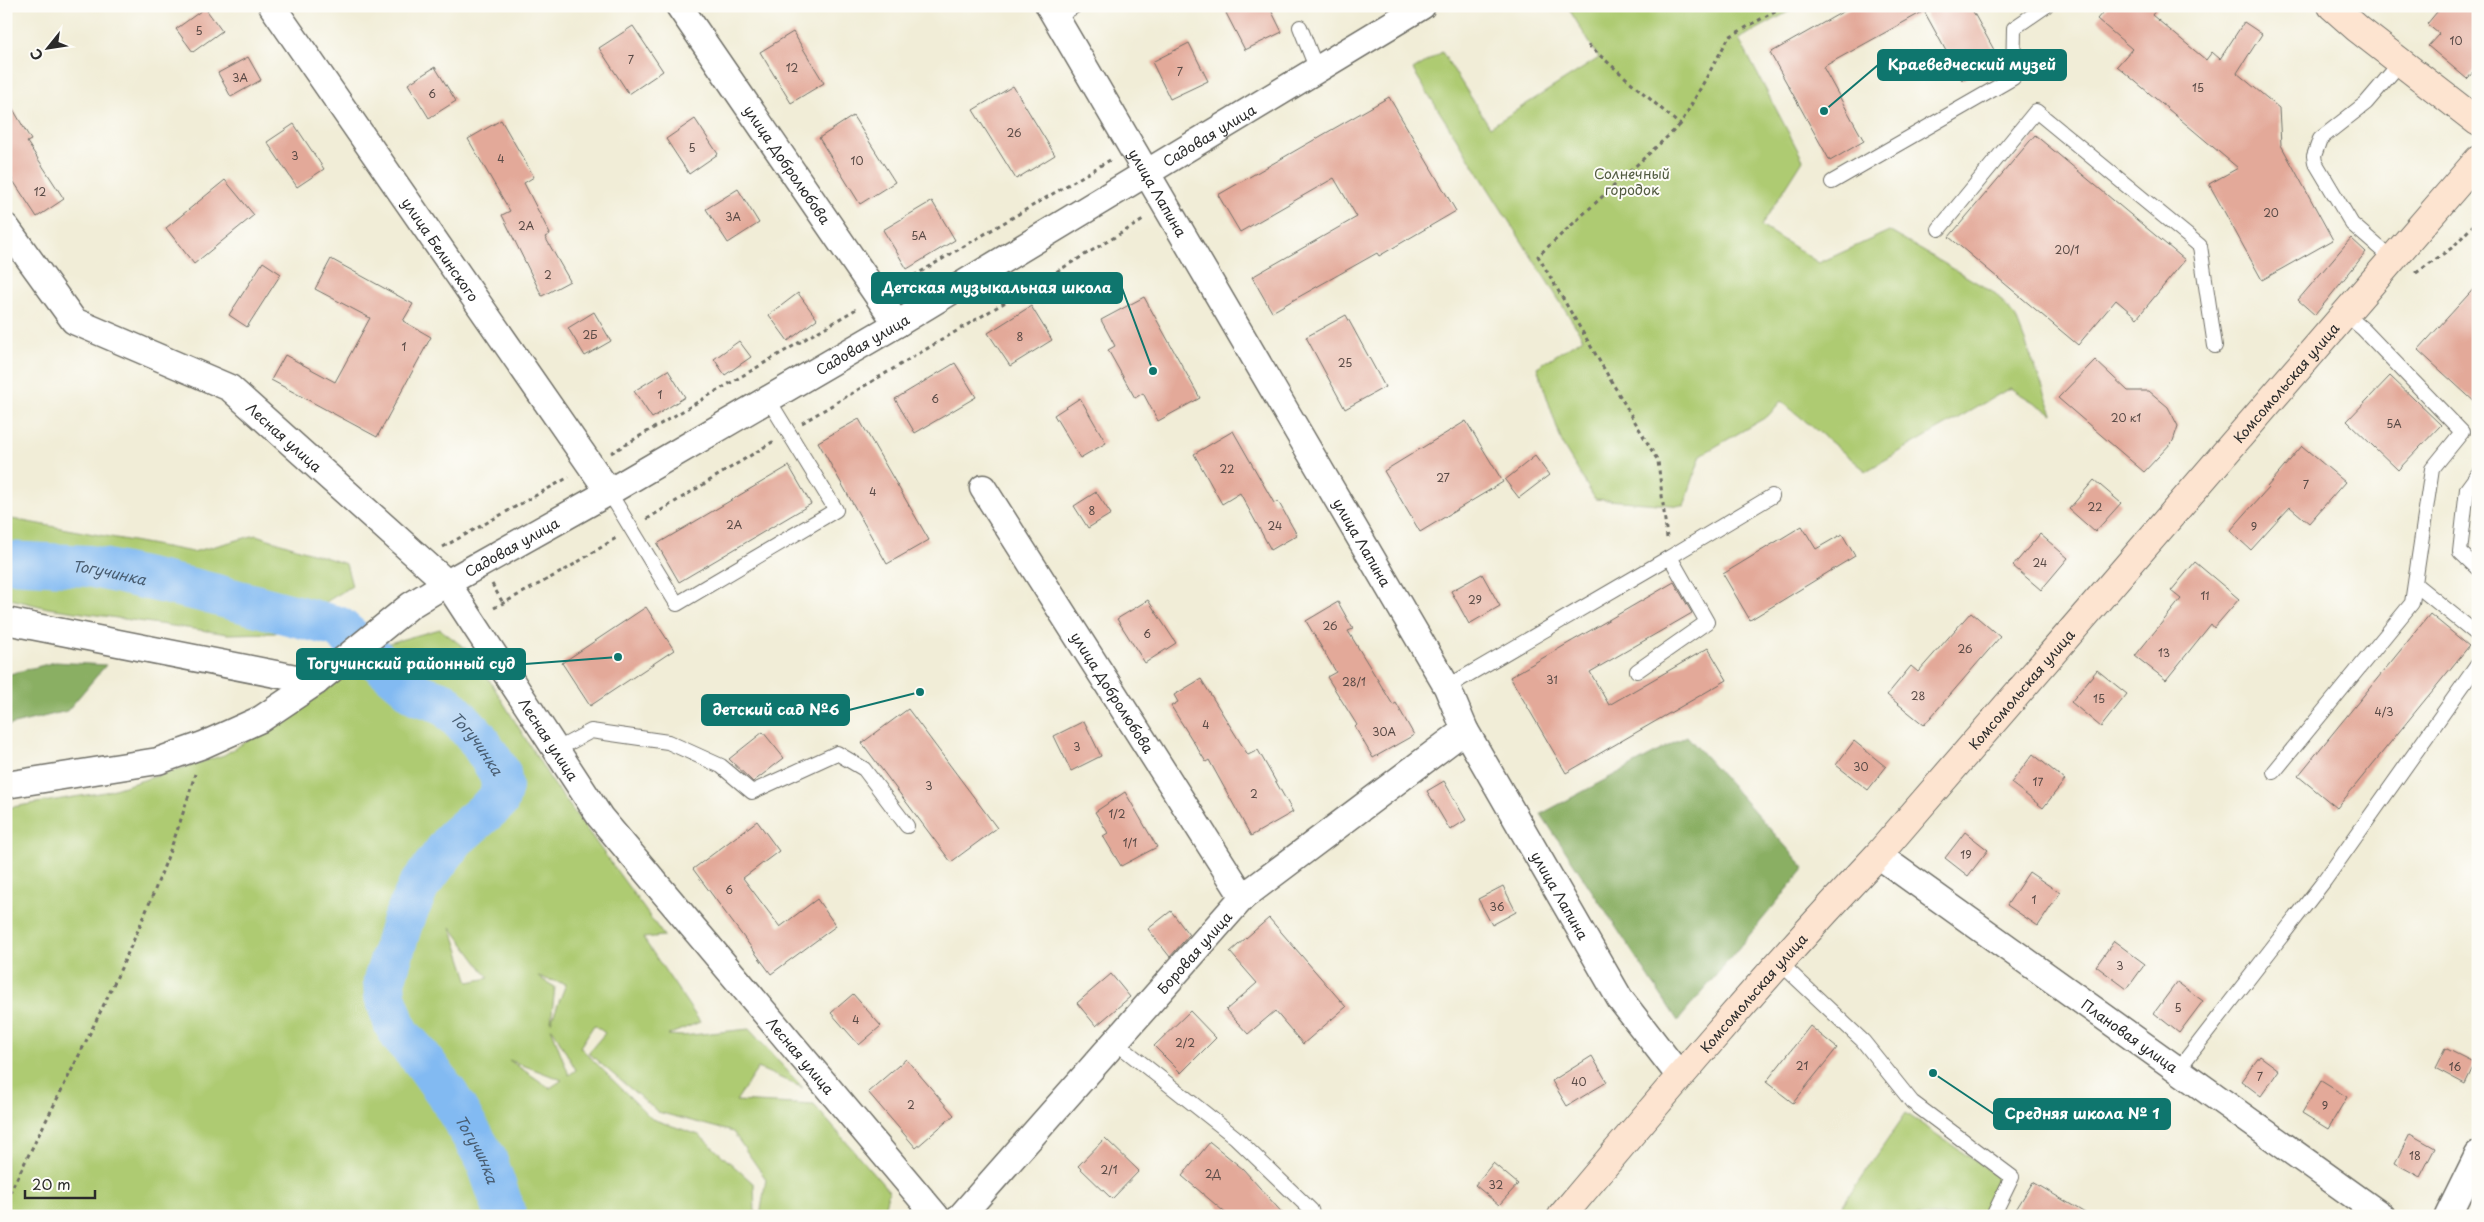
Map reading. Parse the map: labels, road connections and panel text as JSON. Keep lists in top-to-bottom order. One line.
{"streets":{"main road":["Комсомольская улица"],"street":["Садовая улица","улица Добролюбова","улица Лапина","улица Белинского","Лесная улица","Боровая улица","Плановая улица"]},"crossings":[["Садовая улица","улица Добролюбова"],["Садовая улица","улица Лапина"],["Садовая улица","улица Белинского"],["Садовая улица","Лесная улица"],["улица Добролюбова","Боровая улица"],["улица Лапина","Комсомольская улица"],["улица Лапина","Боровая улица"],["Комсомольская улица","Плановая улица"]],"water":["Тогучинка"],"parks":["Солнечный городок"],"places":["Краеведческий музей","Детская музыкальная школа","Тогучинский районный суд","детский сад №6","Средняя школа № 1"],"house_numbers":["5","10","7","12","7","3А","15","6","26","5","3","4","10","12","20","3А","2А","5А","20/1","2","2Б","8","1","25","1","6","20 к1","5А","22","27","7","4","22","8","2А","24","9","24","11","29","26","6","26","13","31","28/1","28","15","4/3","4","30А","3","30","17","3","2","1/2","1/1","19","6","1","36","3","5","4","2/2","21","16","7","40","2","9","18","2/1","2Д","32"],"scale_bar":"20 m","north":"bottom left"}
